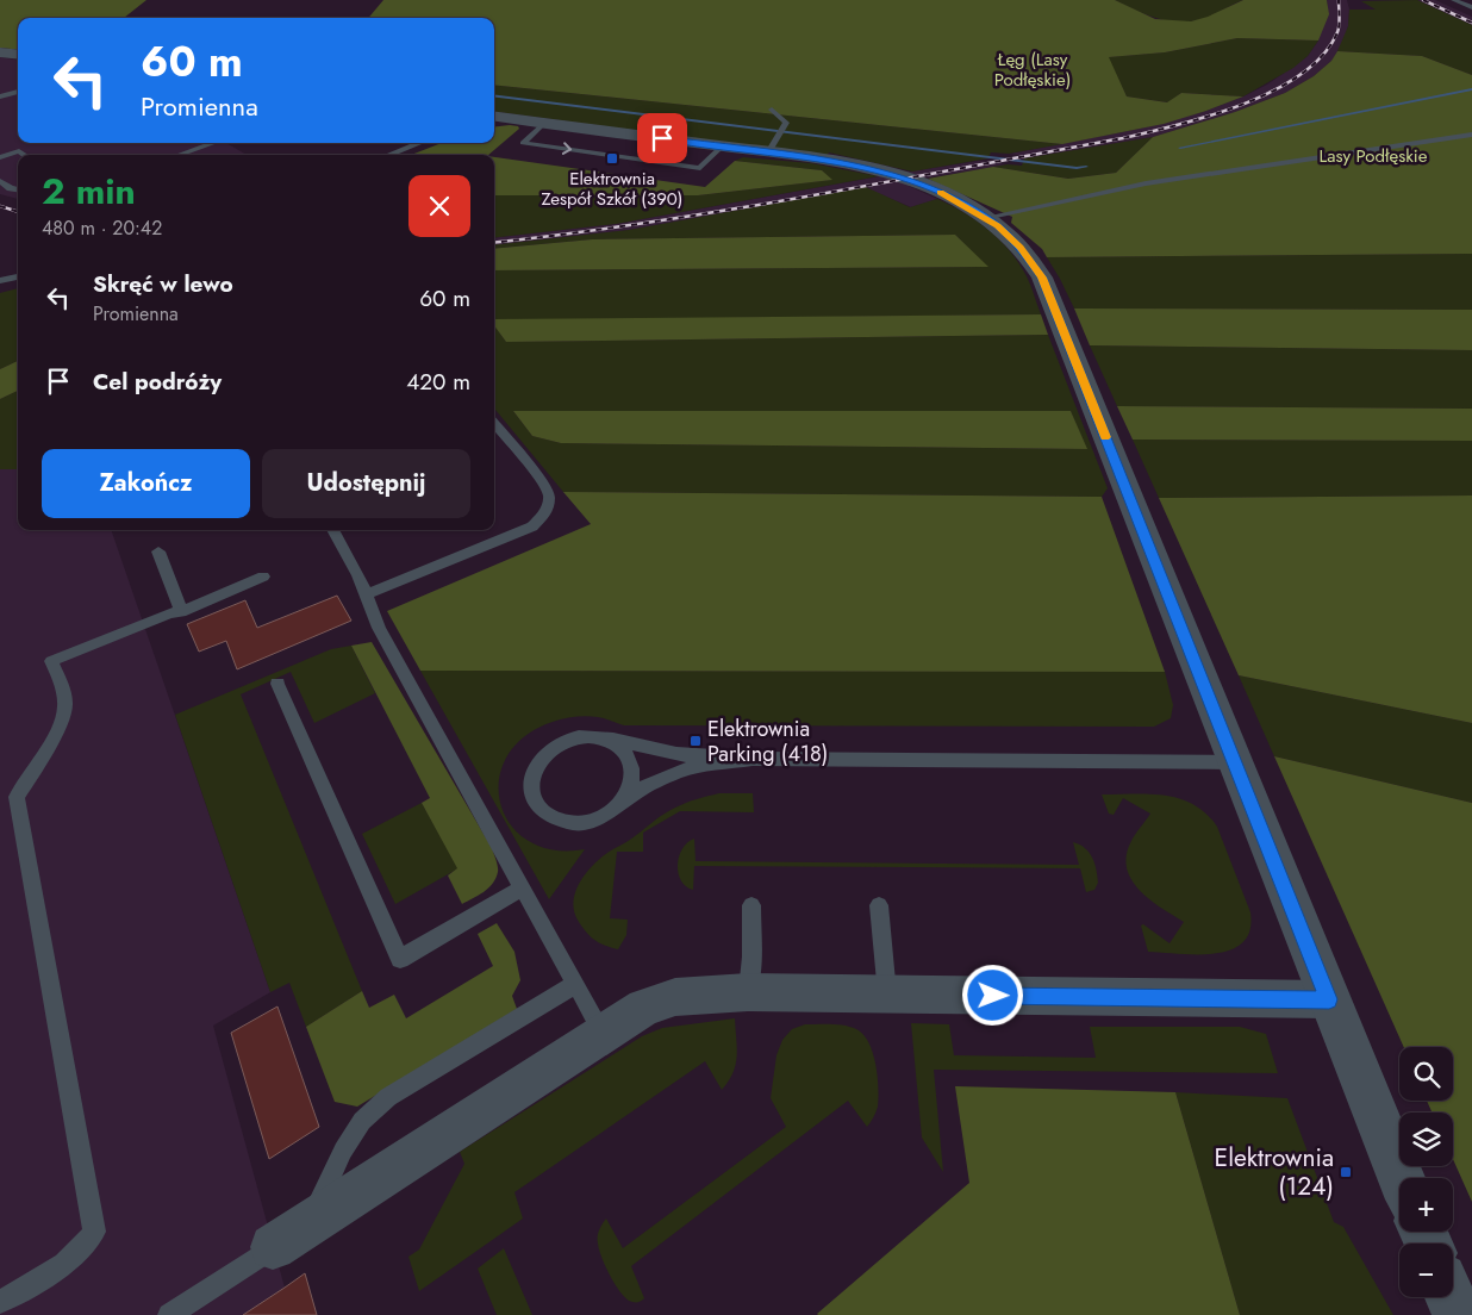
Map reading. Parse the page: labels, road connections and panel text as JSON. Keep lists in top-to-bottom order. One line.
{"parks":["Łęg (Lasy Podłęskie)","Lasy Podłęskie"],"places":{"transit":["Elektrownia Zespół Szkół (390)","Elektrownia Parking (418)","Elektrownia (124)"]},"page":{"turn":["60 m","Promienna"],"heading":["2 min","480 m · 20:42"],"list":[{"name":"Skręć w lewo","note":"Promienna","value":"60 m"},{"name":"Cel podróży","value":"420 m"}],"buttons":["Zakończ","Udostępnij"],"map_buttons":["+","−"]}}
